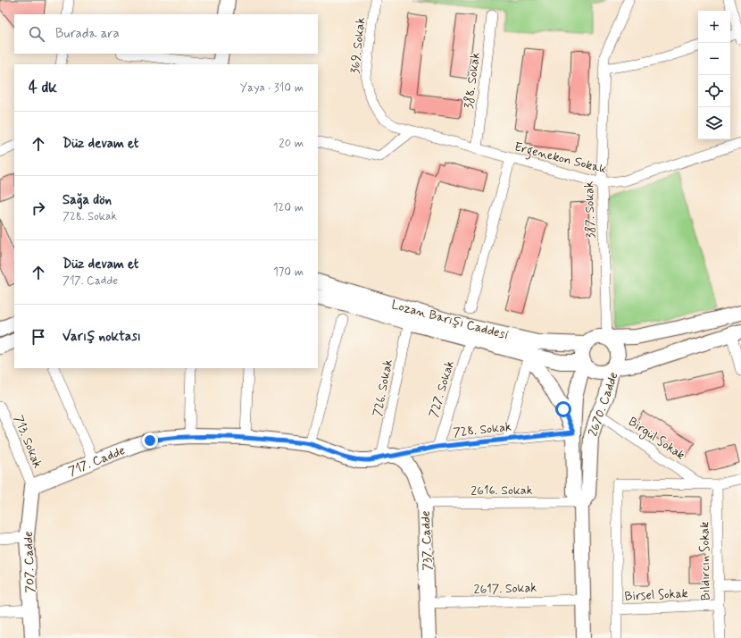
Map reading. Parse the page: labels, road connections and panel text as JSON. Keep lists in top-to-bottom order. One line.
{"streets":{"main road":["Lozan Barışı Caddesi","2670. Cadde","717. Cadde","737. Cadde","707. Cadde"],"street":["369. Sokak","388. Sokak","Ergenekon Sokak","387. Sokak","726. Sokak","727. Sokak","728. Sokak","Birgül Sokak","713. Sokak","2616. Sokak","Bıldırcın Sokak","2617. Sokak","Birsel Sokak"]},"crossings":[["369. Sokak","Ergenekon Sokak"],["388. Sokak","Ergenekon Sokak"],["Ergenekon Sokak","387. Sokak"],["387. Sokak","Lozan Barışı Caddesi"],["387. Sokak","2670. Cadde"],["Lozan Barışı Caddesi","726. Sokak"],["Lozan Barışı Caddesi","727. Sokak"],["Lozan Barışı Caddesi","2670. Cadde"],["726. Sokak","728. Sokak"],["726. Sokak","717. Cadde"],["726. Sokak","737. Cadde"],["727. Sokak","728. Sokak"],["2670. Cadde","728. Sokak"],["2670. Cadde","Birgül Sokak"],["2670. Cadde","2616. Sokak"],["2670. Cadde","2617. Sokak"],["728. Sokak","717. Cadde"],["728. Sokak","737. Cadde"],["713. Sokak","717. Cadde"],["713. Sokak","707. Cadde"],["717. Cadde","737. Cadde"],["717. Cadde","707. Cadde"],["2616. Sokak","737. Cadde"],["737. Cadde","2617. Sokak"],["Bıldırcın Sokak","Birsel Sokak"]],"page":{"map_buttons":["+","−"],"search":"Burada ara","heading":["4 dk","Yaya · 310 m"],"list":[["Düz devam et","20 m"],["Sağa dön","728. Sokak","120 m"],["Düz devam et","717. Cadde","170 m"],"Varış noktası"]}}
